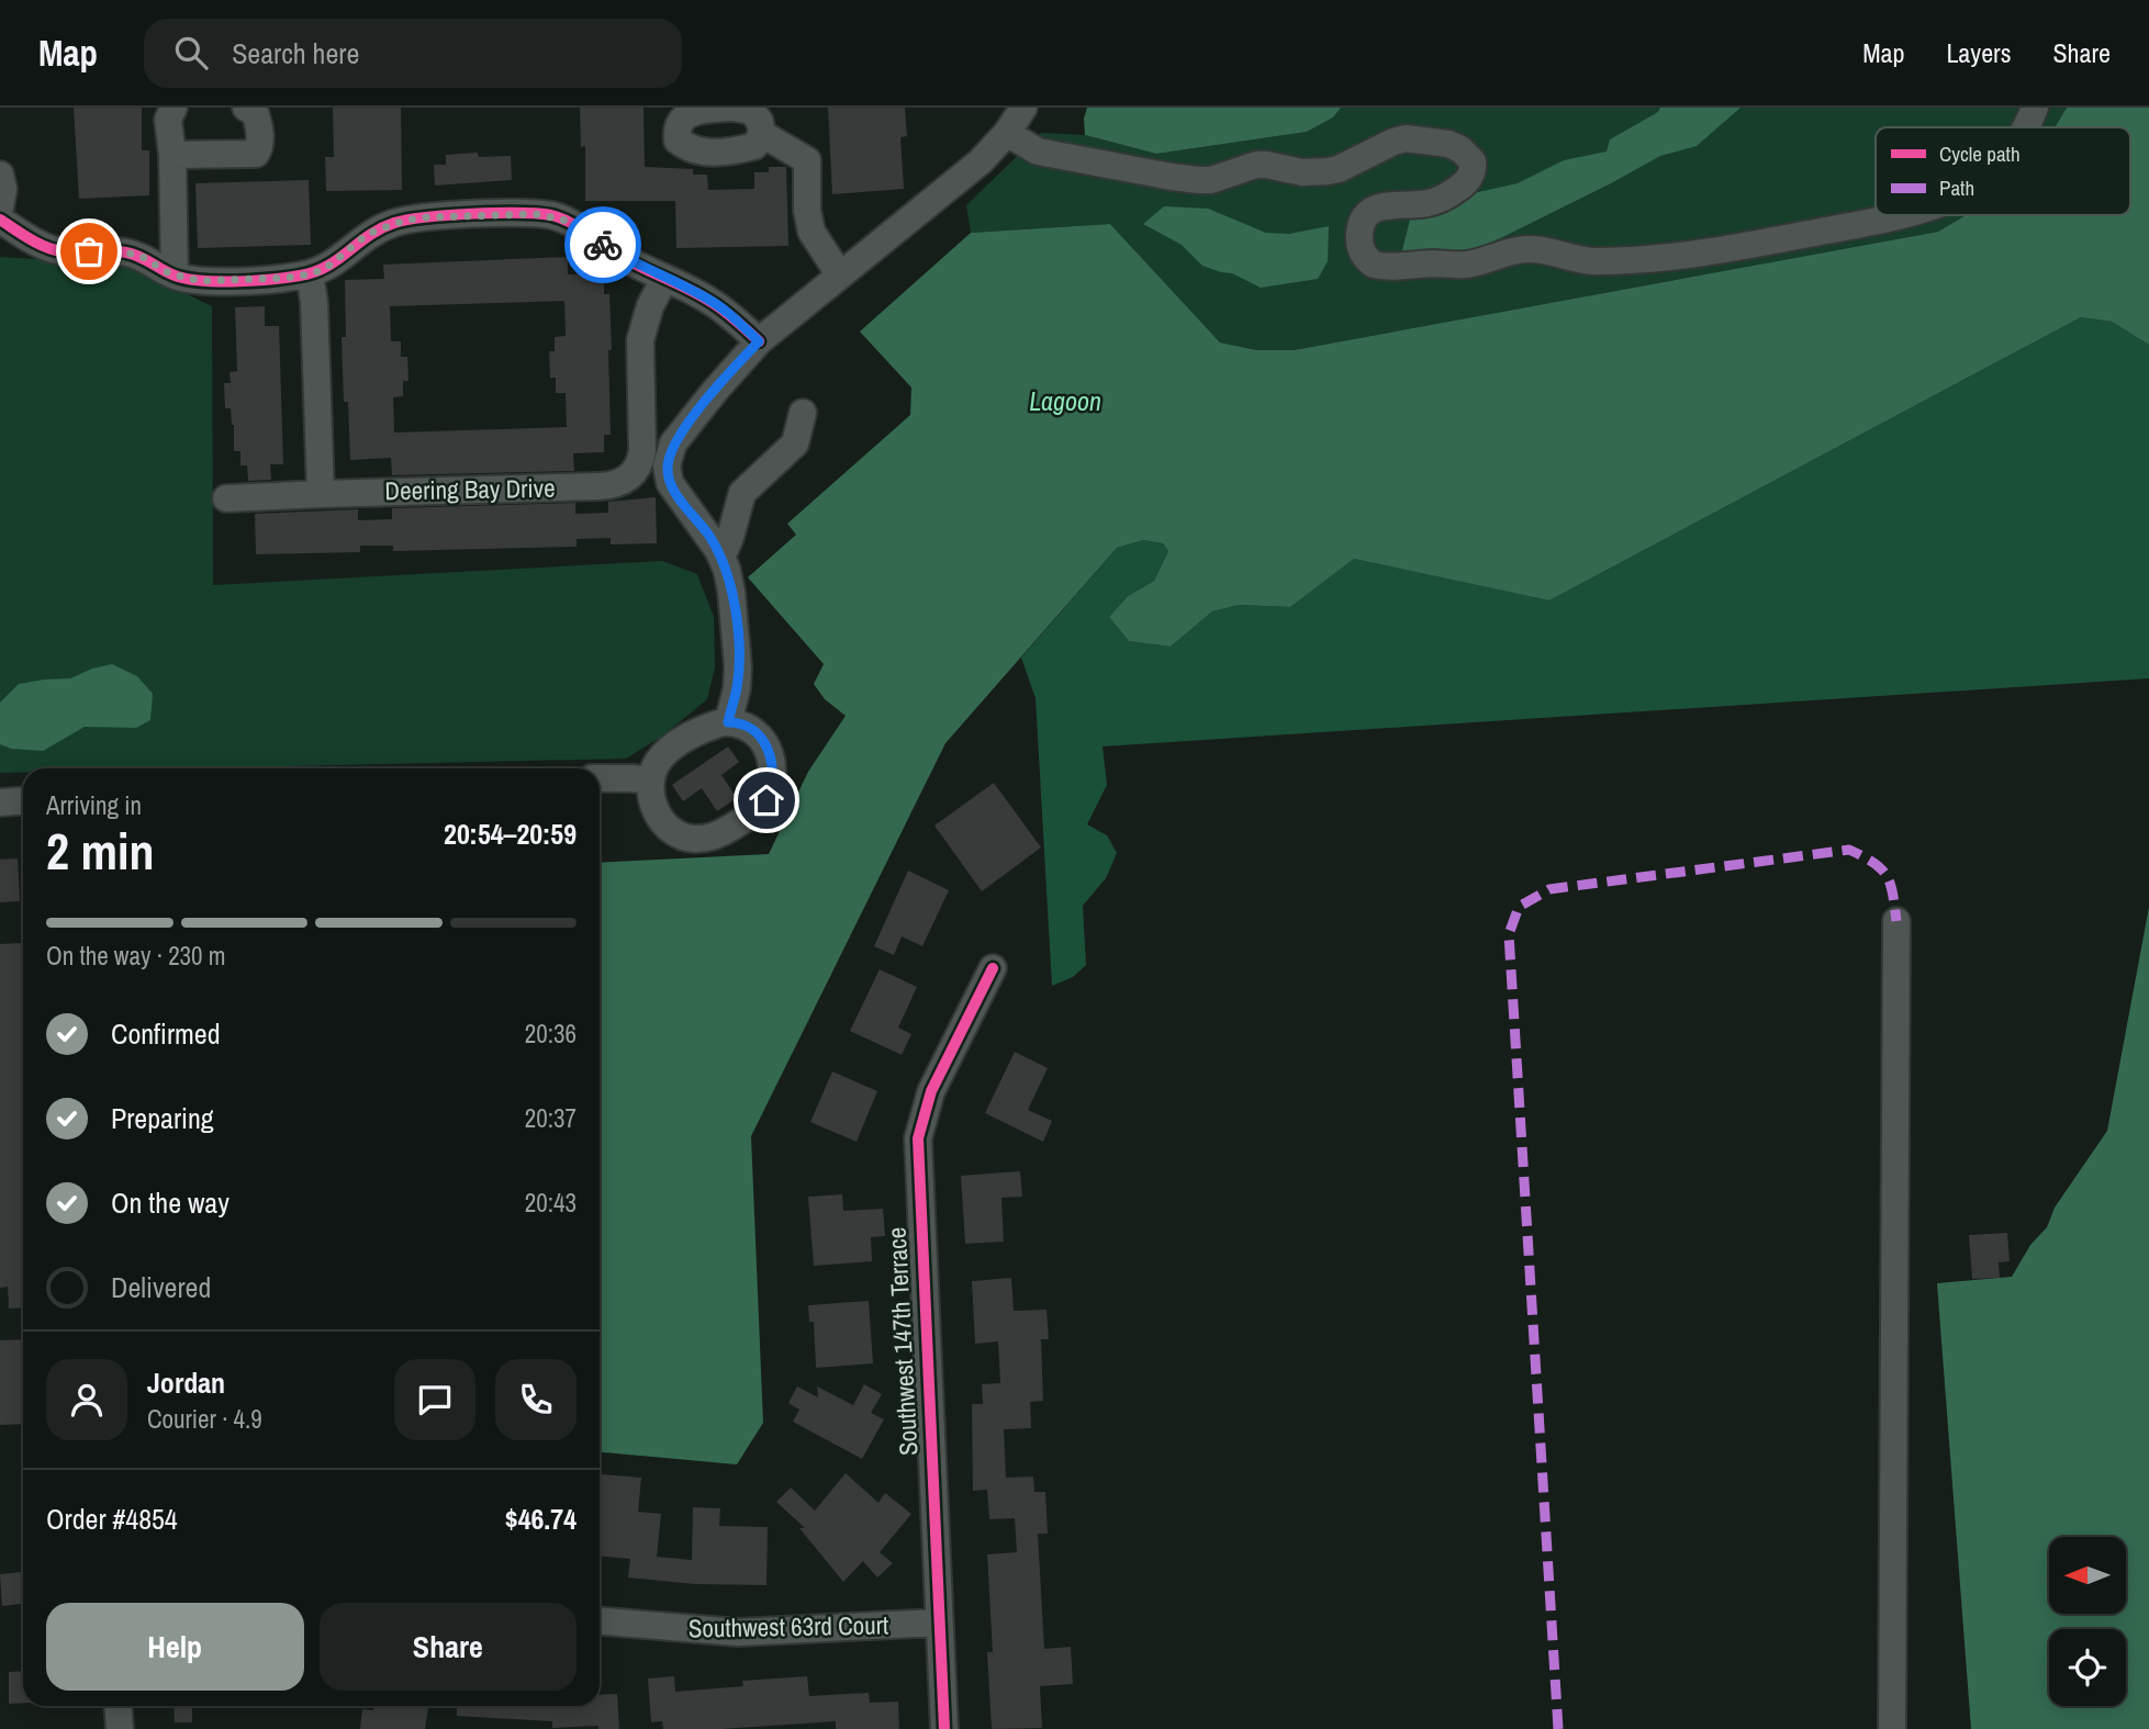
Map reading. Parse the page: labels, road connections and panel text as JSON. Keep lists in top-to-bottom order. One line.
{"streets":{"street":["Deering Bay Drive","Southwest 147th Terrace","Southwest 63rd Court"]},"crossings":[["Southwest 147th Terrace","Southwest 63rd Court"]],"water":["Lagoon"],"legend":["Cycle path","Path"],"north":"left","page":{"header":"Map","search":"Search here","nav":["Map","Layers","Share"],"heading":["2 min","Arriving in","20:54–20:59"],"panel":["Jordan","Courier · 4.9","Order #4854","$46.74"],"bar":"On the way · 230 m","list":[["Confirmed","20:36"],["Preparing","20:37"],["On the way","20:43"],"Delivered"],"buttons":["Help","Share"]}}
